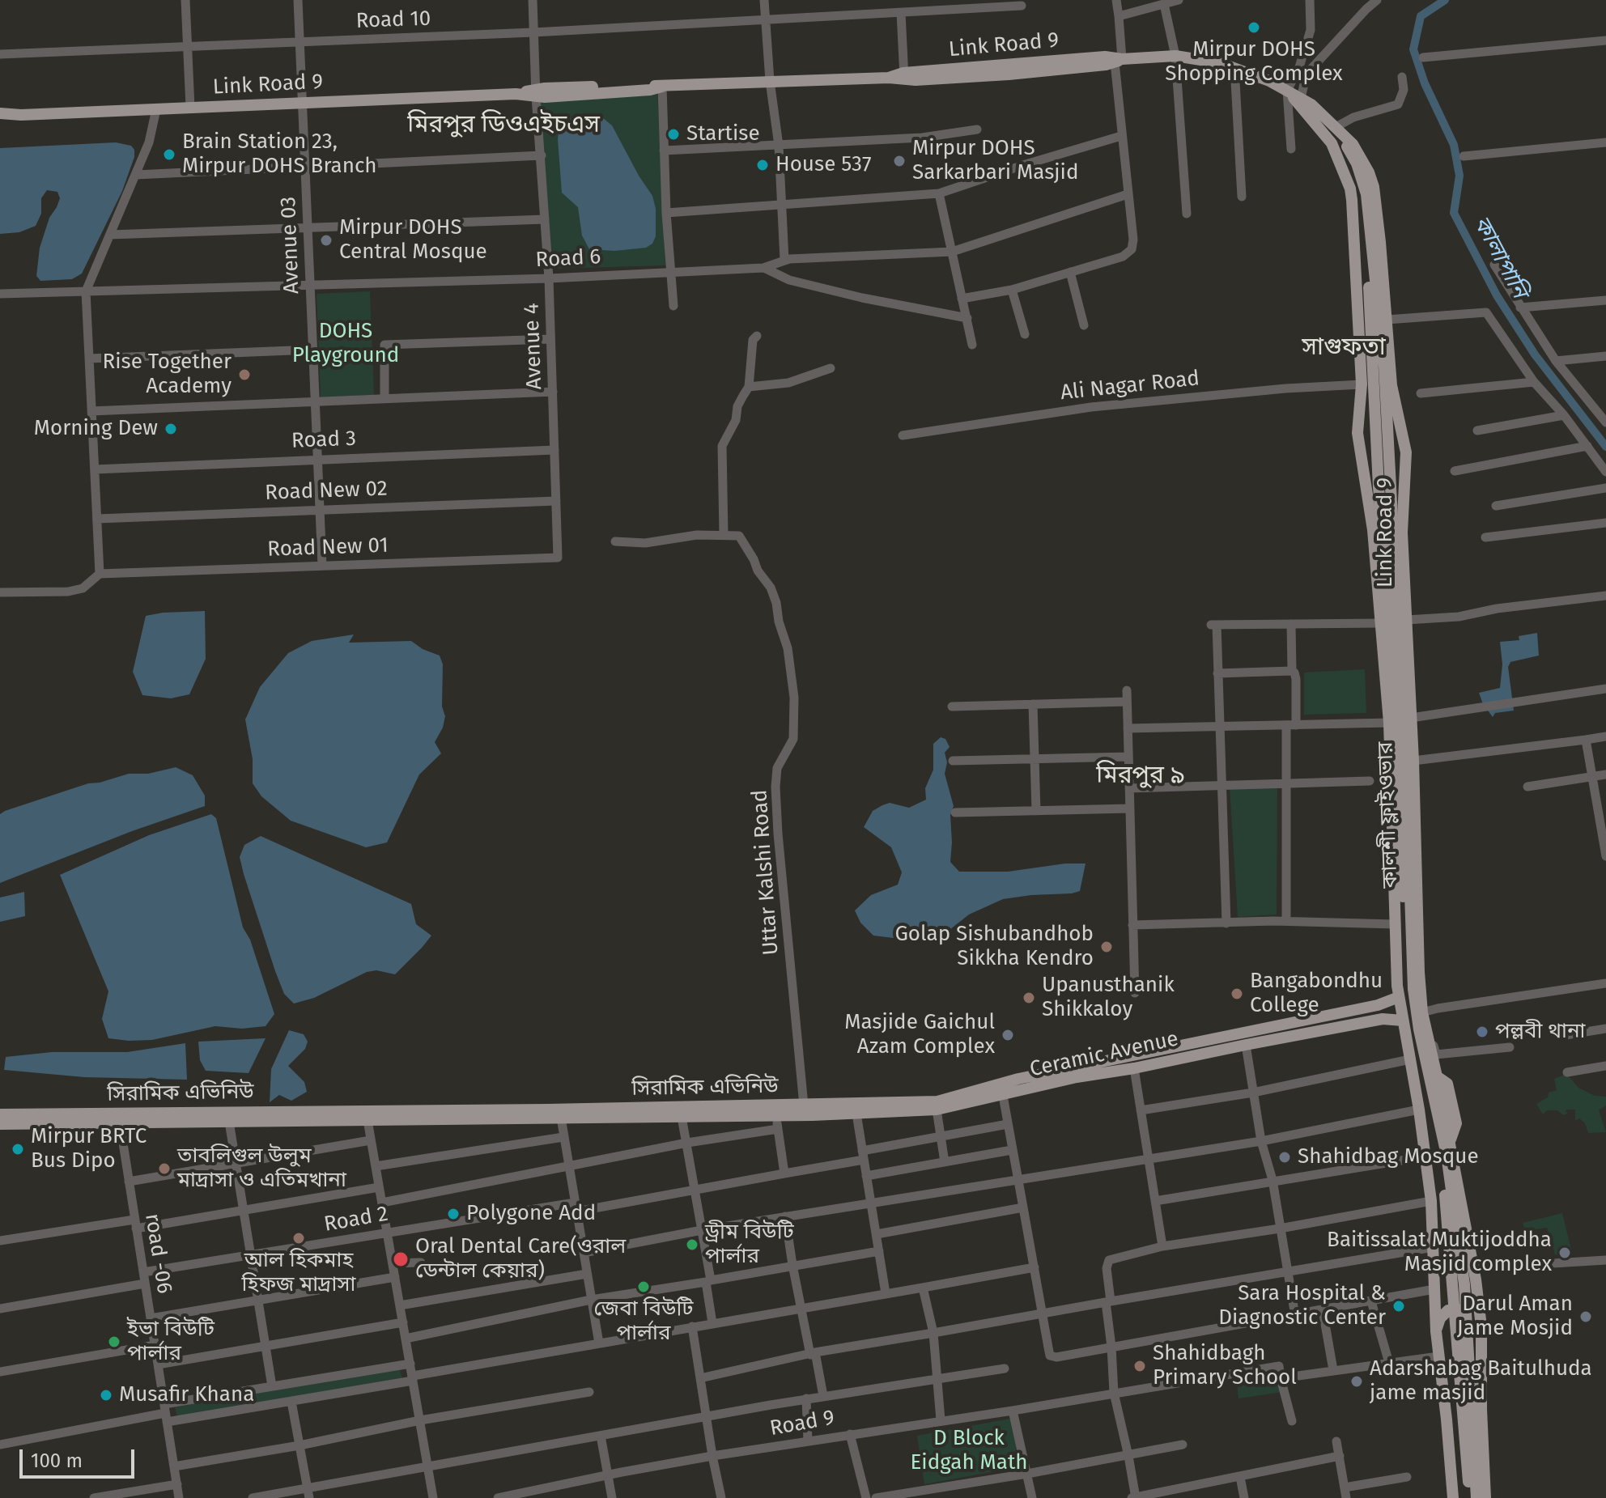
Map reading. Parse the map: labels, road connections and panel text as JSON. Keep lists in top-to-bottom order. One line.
{"streets":{"main road":["Link Road 9","কালশী ফ্লাইওভার","Ceramic Avenue","সিরামিক এভিনিউ"],"street":["Road 10","Avenue 03","Road 6","Avenue 4","Ali Nagar Road","Road 3","Road New 02","Road New 01","Uttar Kalshi Road","Road 2","road -06","Road 9"]},"crossings":[["Road 10","Avenue 03"],["Road 10","Avenue 4"],["Link Road 9","Avenue 03"],["Link Road 9","Avenue 4"],["Link Road 9","Ali Nagar Road"],["Link Road 9","কালশী ফ্লাইওভার"],["Link Road 9","Ceramic Avenue"],["Link Road 9","সিরামিক এভিনিউ"],["Avenue 03","Road 6"],["Avenue 03","Road 3"],["Avenue 03","Road New 02"],["Avenue 03","Road New 01"],["Road 6","Avenue 4"],["Avenue 4","Road 3"],["Avenue 4","Road New 02"],["Avenue 4","Road New 01"],["Uttar Kalshi Road","সিরামিক এভিনিউ"],["Ceramic Avenue","সিরামিক এভিনিউ"],["সিরামিক এভিনিউ","road -06"],["Road 2","road -06"]],"districts":["মিরপুর ডিওএইচএস","সাগুফতা","মিরপুর ৯"],"water":["কালাপানি"],"parks":["DOHS Playground","D Block Eidgah Math"],"places":["Mirpur DOHS Shopping Complex","Startise","Brain Station 23, Mirpur DOHS Branch","Mirpur DOHS Sarkarbari Masjid","House 537","Mirpur DOHS Central Mosque","Rise Together Academy","Morning Dew","Golap Sishubandhob Sikkha Kendro","Bangabondhu College","Upanusthanik Shikkaloy","পল্লবী থানা","Masjide Gaichul Azam Complex","Mirpur BRTC Bus Dipo","Shahidbag Mosque","তাবলিগুল উলুম মাদ্রাসা ও এতিমখানা","Polygone Add","আল হিকমাহ হিফজ মাদ্রাসা","ড্রীম বিউটি পার্লার","Baitissalat Muktijoddha Masjid complex","Oral Dental Care(ওরাল ডেন্টাল কেয়ার)","জেবা বিউটি পার্লার","Sara Hospital & Diagnostic Center","Darul Aman Jame Mosjid","ইভা বিউটি পার্লার","Shahidbagh Primary School","Adarshabag Baitulhuda jame masjid","Musafir Khana"],"scale_bar":"100 m"}
